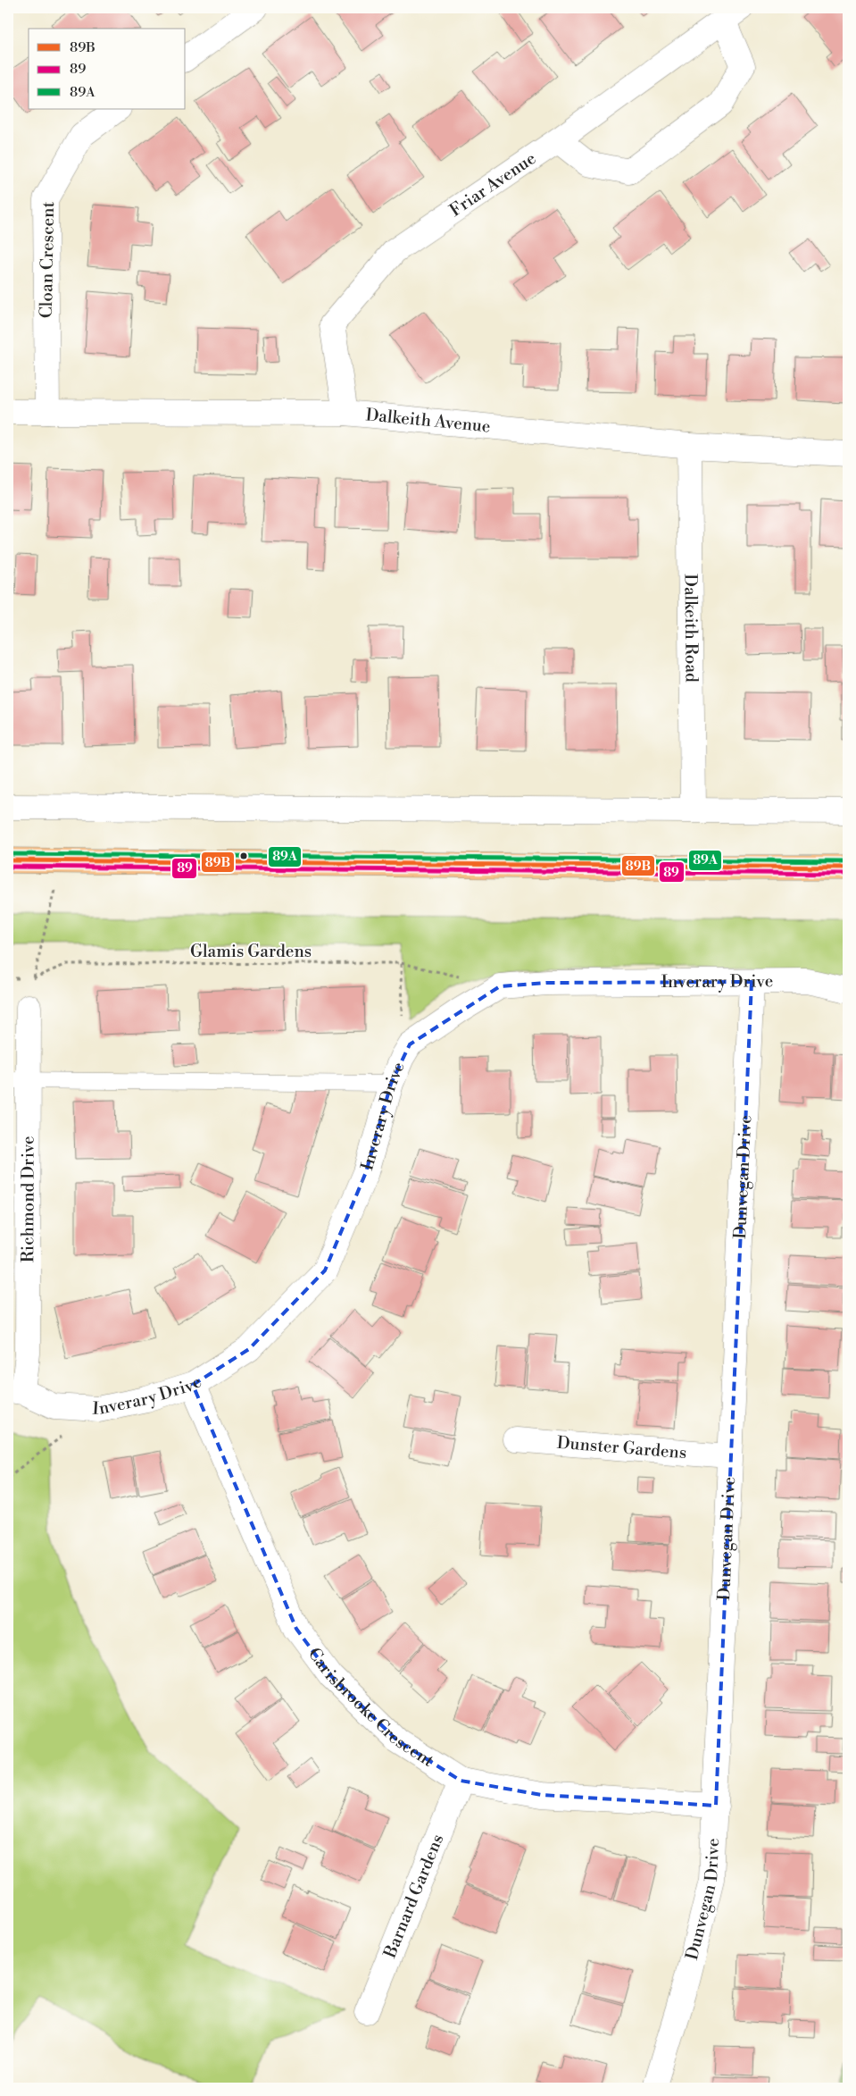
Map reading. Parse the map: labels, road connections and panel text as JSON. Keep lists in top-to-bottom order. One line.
{"streets":{"street":["Friar Avenue","Cloan Crescent","Dalkeith Avenue","Dalkeith Road","Inverary Drive","Dunvegan Drive","Richmond Drive","Dunster Gardens","Carisbrooke Crescent","Barnard Gardens"],"path":["Glamis Gardens"]},"crossings":[["Friar Avenue","Dalkeith Avenue"],["Cloan Crescent","Dalkeith Avenue"],["Dalkeith Avenue","Dalkeith Road"],["Glamis Gardens","Inverary Drive"],["Inverary Drive","Dunvegan Drive"],["Inverary Drive","Richmond Drive"],["Inverary Drive","Carisbrooke Crescent"],["Dunvegan Drive","Dunster Gardens"],["Dunvegan Drive","Carisbrooke Crescent"],["Carisbrooke Crescent","Barnard Gardens"]],"lines":["transit line 89A","transit line 89B","transit line 89"],"legend":["89B","89","89A"]}
